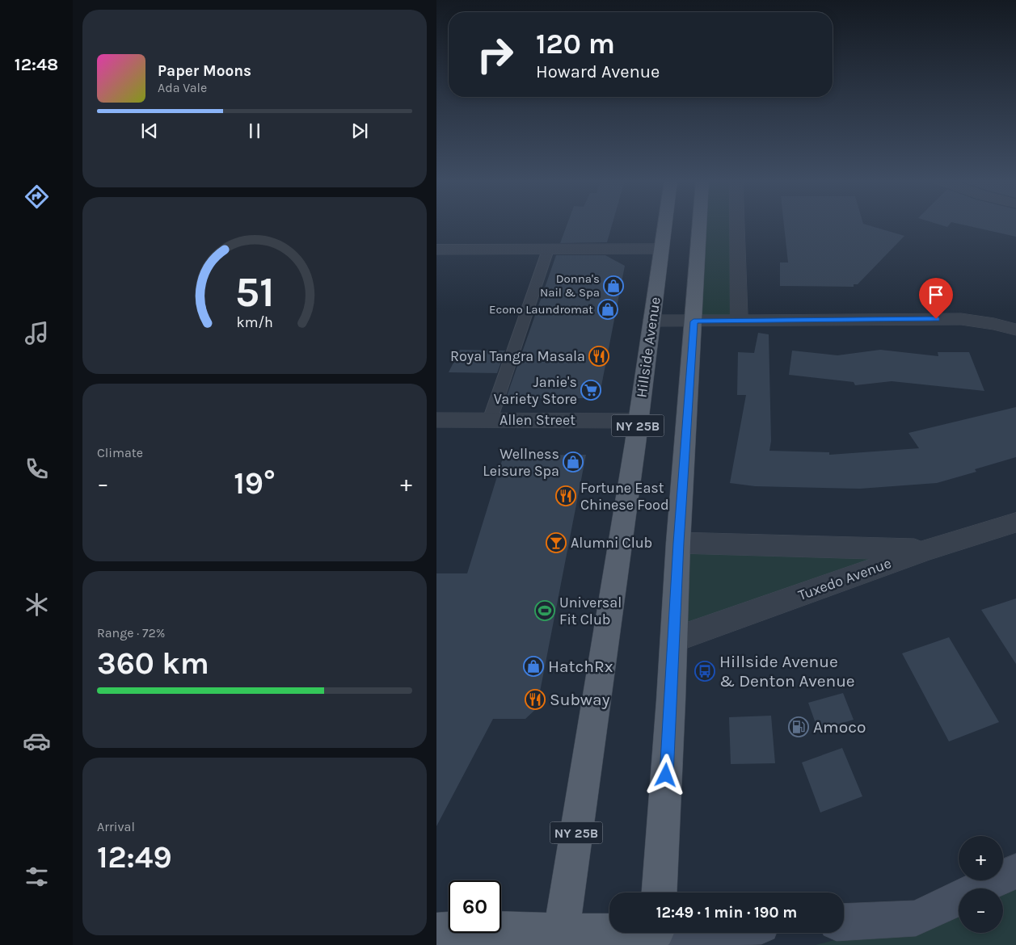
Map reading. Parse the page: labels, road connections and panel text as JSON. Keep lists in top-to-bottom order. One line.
{"streets":{"main road":["Hillside Avenue","NY 25B"],"street":["Allen Street","Tuxedo Avenue"]},"crossings":[["Hillside Avenue","Allen Street"]],"places":{"shop":["Donna's Nail & Spa","Econo Laundromat","Wellness Leisure Spa","HatchRx"],"restaurant":["Royal Tangra Masala","Fortune East Chinese Food","Subway"],"supermarket":["Janie's Variety Store"],"bar":["Alumni Club"],"sports":["Universal Fit Club"],"bus stop":["Hillside Avenue & Denton Avenue"],"fuel station":["Amoco"]},"page":{"tabs":"12:48","turn":["120 m","Howard Avenue"],"song":["Paper Moons","Ada Vale"],"tile":["Climate",["Range · 72%","360 km"],["Arrival","12:49"]],"heat":["−","19°","+"],"map_buttons":["+","−"],"limit":"60","trip":"12:49 · 1 min · 190 m","gauge":["51","km/h"]}}
